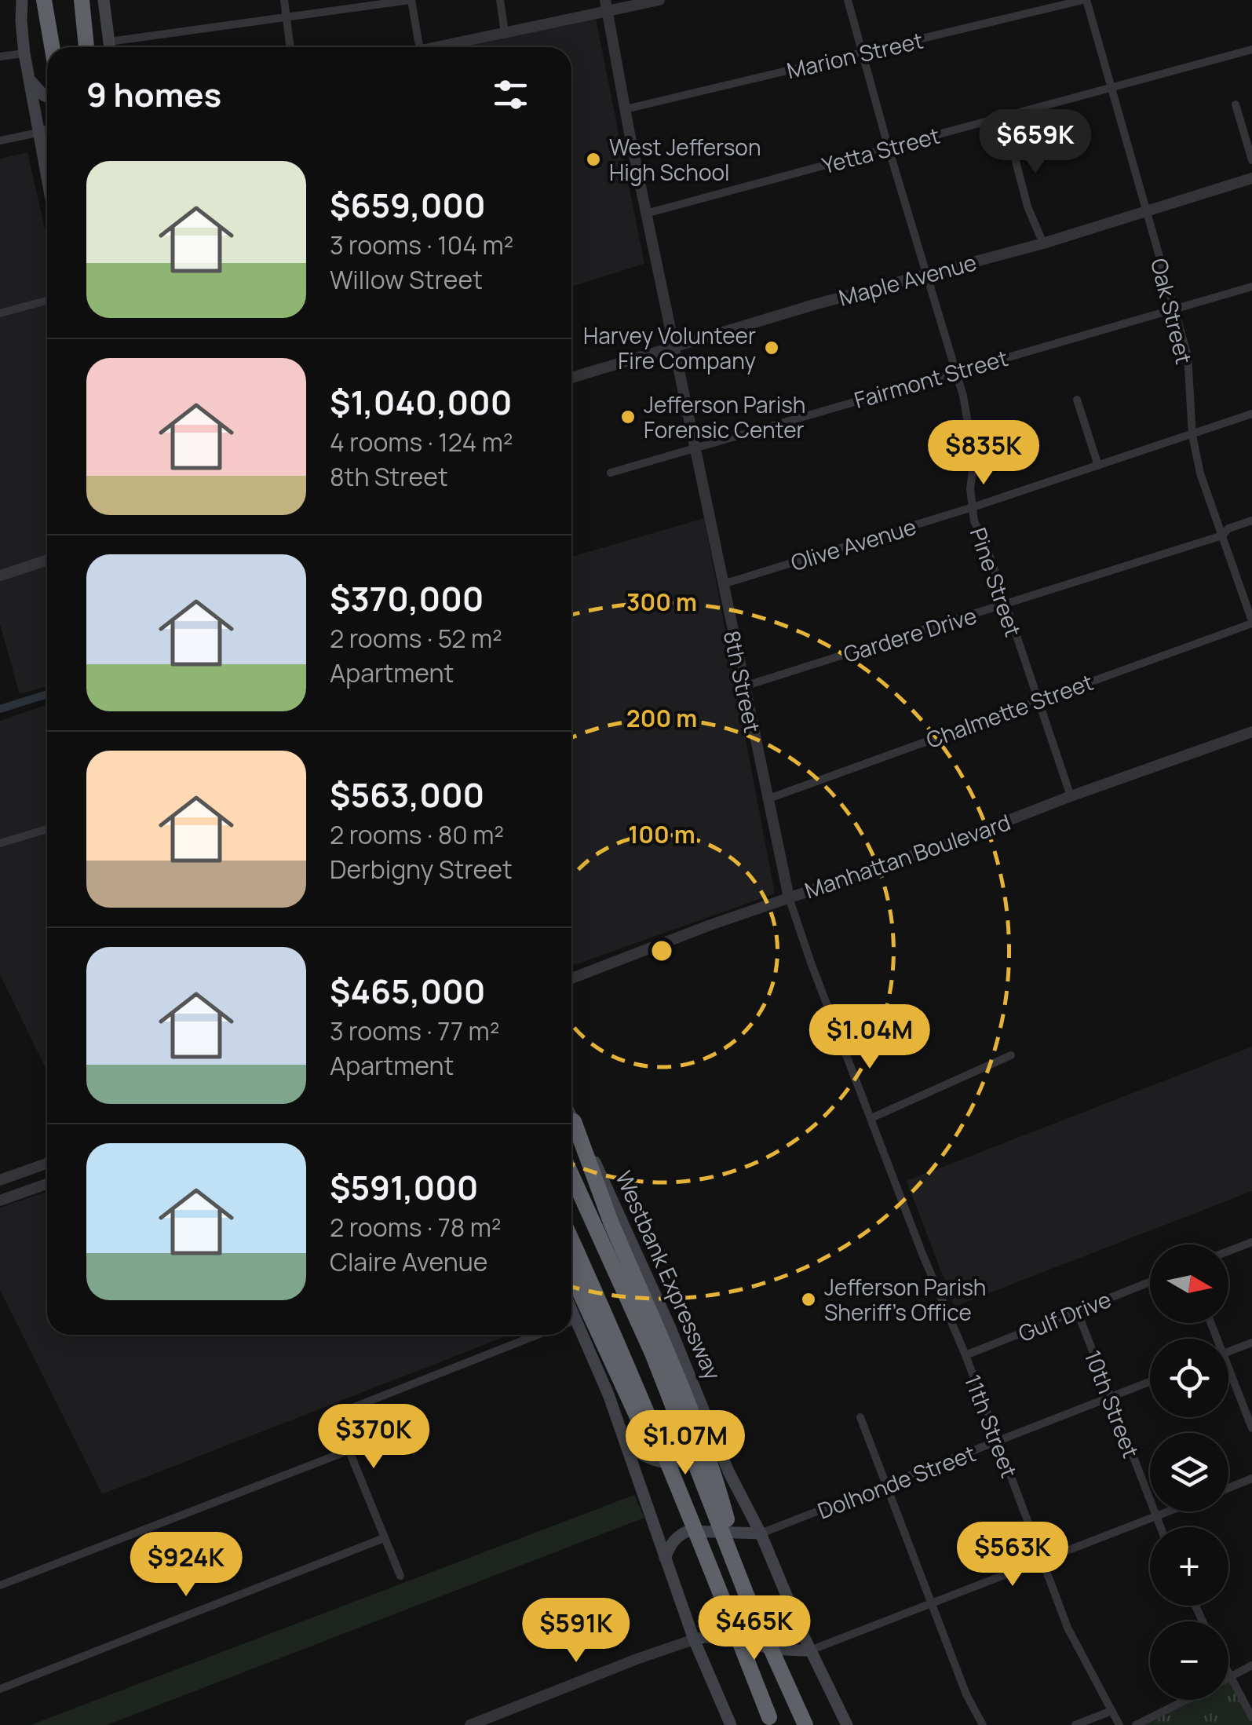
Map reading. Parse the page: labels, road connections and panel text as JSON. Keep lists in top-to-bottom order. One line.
{"streets":{"main road":["Westbank Expressway"],"street":["Marion Street","Yetta Street","Maple Avenue","Oak Street","Fairmont Street","Olive Avenue","Pine Street","Gardere Drive","8th Street","Chalmette Street","Manhattan Boulevard","Gulf Drive","10th Street","11th Street","Dolhonde Street"]},"crossings":[["Marion Street","Oak Street"],["Marion Street","Pine Street"],["Marion Street","8th Street"],["Yetta Street","Oak Street"],["Yetta Street","Pine Street"],["Yetta Street","8th Street"],["Maple Avenue","Oak Street"],["Maple Avenue","Pine Street"],["Maple Avenue","8th Street"],["Oak Street","Fairmont Street"],["Oak Street","Olive Avenue"],["Oak Street","Gardere Drive"],["Oak Street","Chalmette Street"],["Fairmont Street","Pine Street"],["Fairmont Street","8th Street"],["Olive Avenue","Pine Street"],["Olive Avenue","8th Street"],["Pine Street","Gardere Drive"],["Pine Street","Chalmette Street"],["Pine Street","Manhattan Boulevard"],["Gardere Drive","8th Street"],["8th Street","Chalmette Street"],["8th Street","Manhattan Boulevard"],["8th Street","11th Street"],["Westbank Expressway","Dolhonde Street"],["Gulf Drive","10th Street"],["Gulf Drive","11th Street"],["10th Street","Dolhonde Street"],["11th Street","Dolhonde Street"]],"places":["West Jefferson High School","Harvey Volunteer Fire Company","Jefferson Parish Forensic Center","Jefferson Parish Sheriff's Office"],"north":"right","page":{"heading":"9 homes","price":["$659K","$835K","$1.04M","$370K","$1.07M","$563K","$924K","$465K","$591K"],"list":[{"name":"$659,000","note":"3 rooms · 104 m² · Willow Street"},{"name":"$1,040,000","note":"4 rooms · 124 m² · 8th Street"},{"name":"$370,000","note":"2 rooms · 52 m² · Apartment"},{"name":"$563,000","note":"2 rooms · 80 m² · Derbigny Street"},{"name":"$465,000","note":"3 rooms · 77 m² · Apartment"},{"name":"$591,000","note":"2 rooms · 78 m² · Claire Avenue"}],"map_buttons":["+","−"]},"rings":["300 m","200 m","100 m"]}
